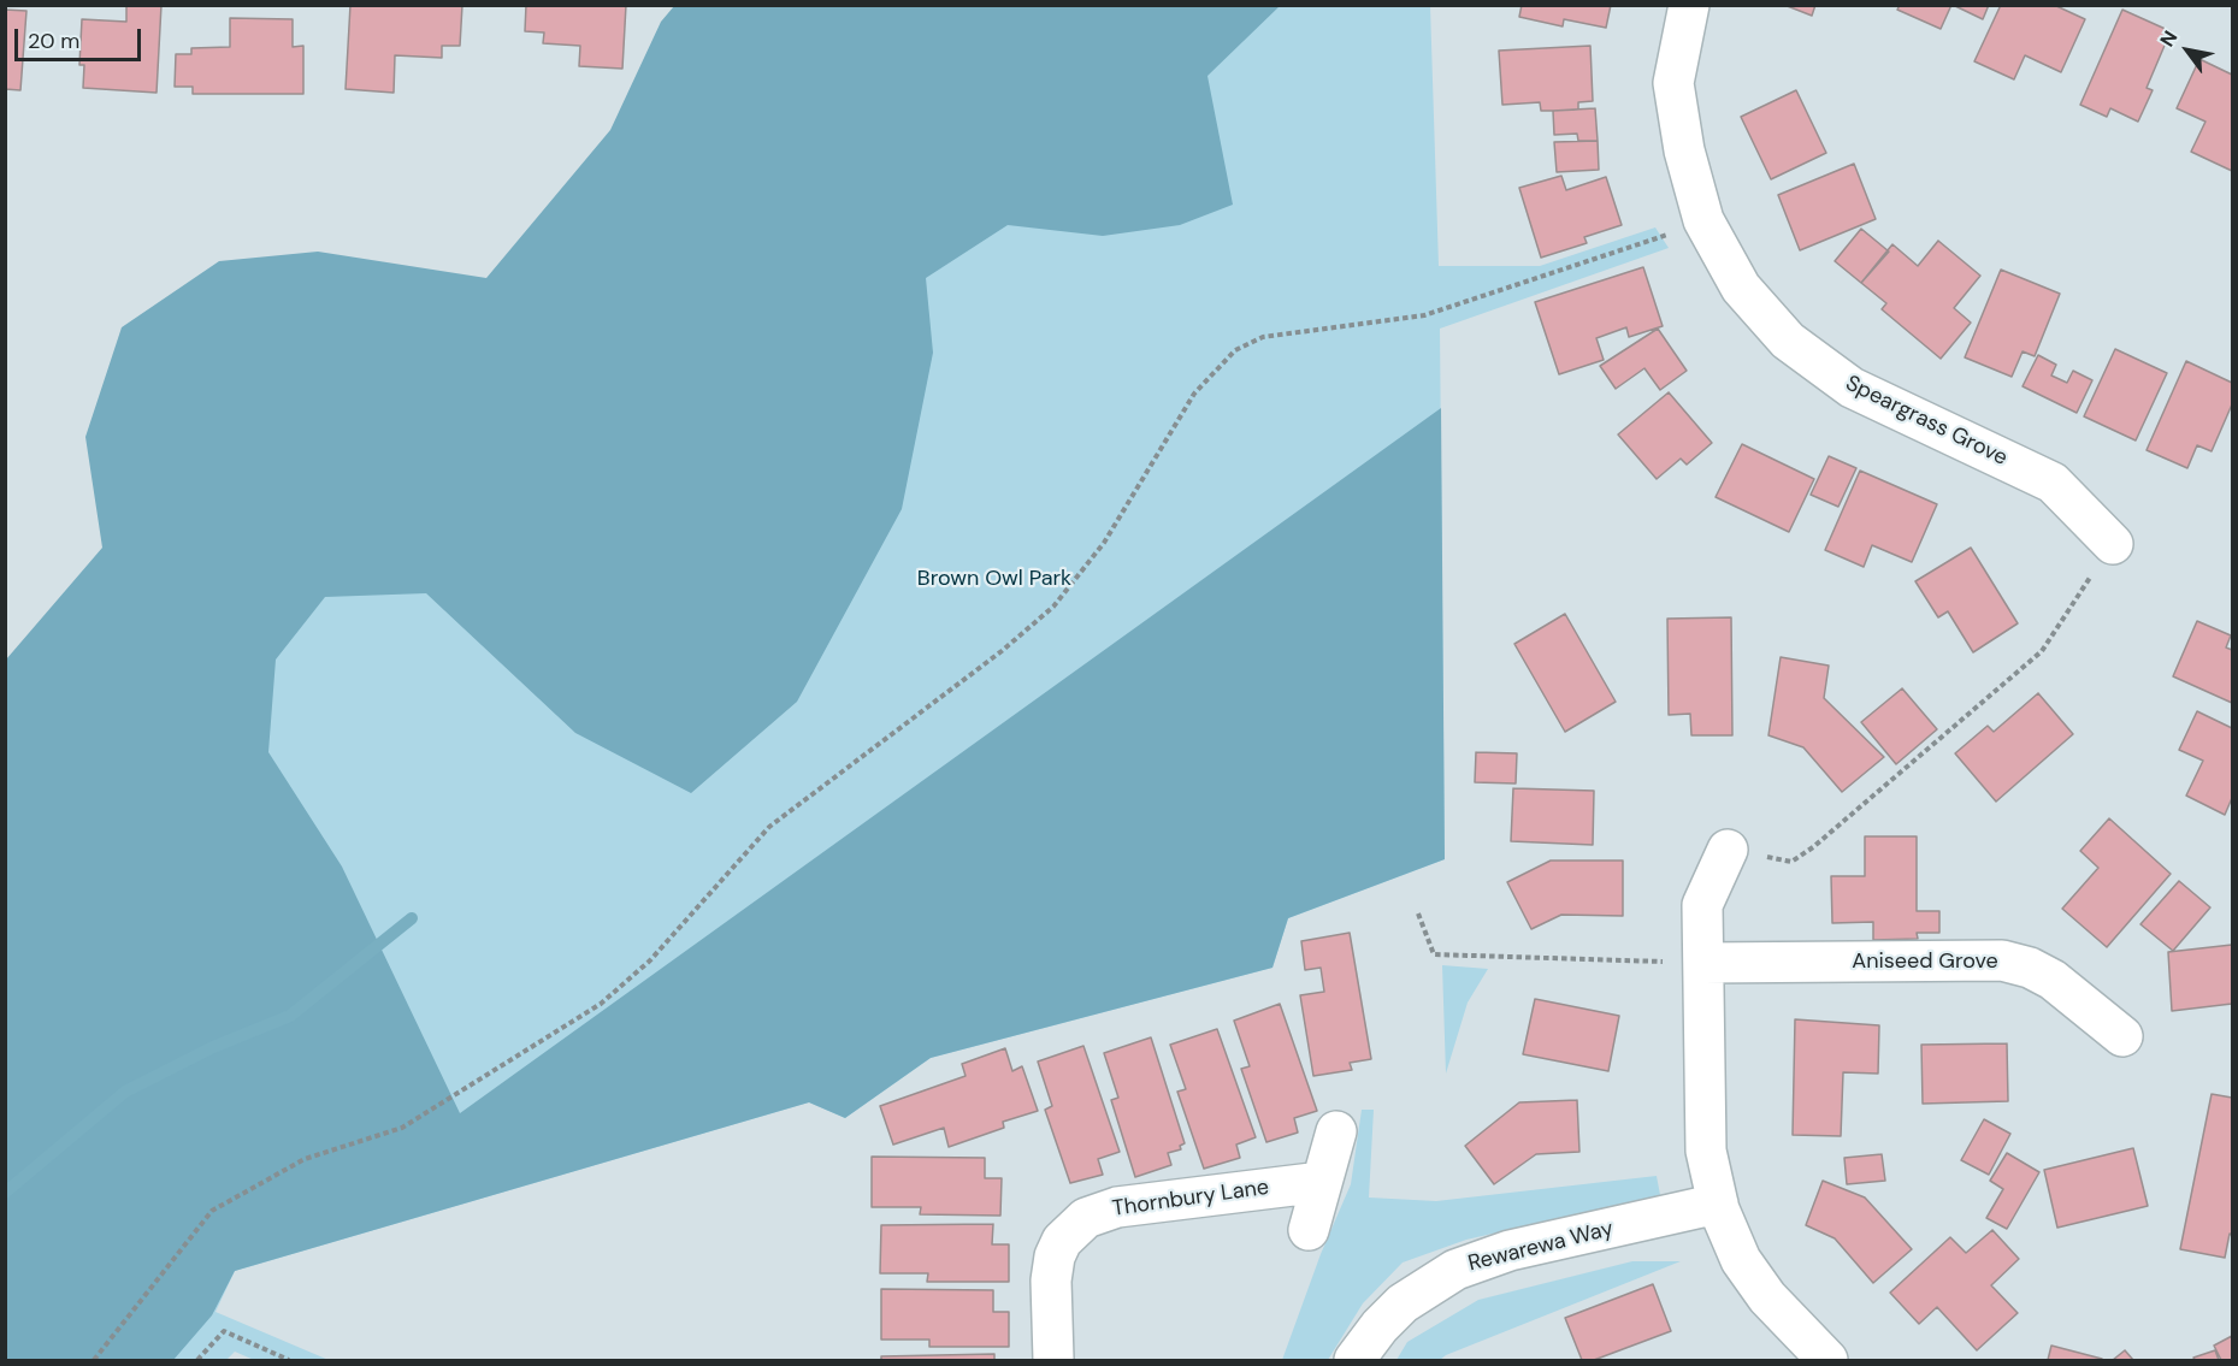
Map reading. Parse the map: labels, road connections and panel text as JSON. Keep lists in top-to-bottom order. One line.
{"streets":{"street":["Speargrass Grove","Aniseed Grove","Thornbury Lane","Rewarewa Way"]},"parks":["Brown Owl Park"],"scale_bar":"20 m","north":"top left"}
